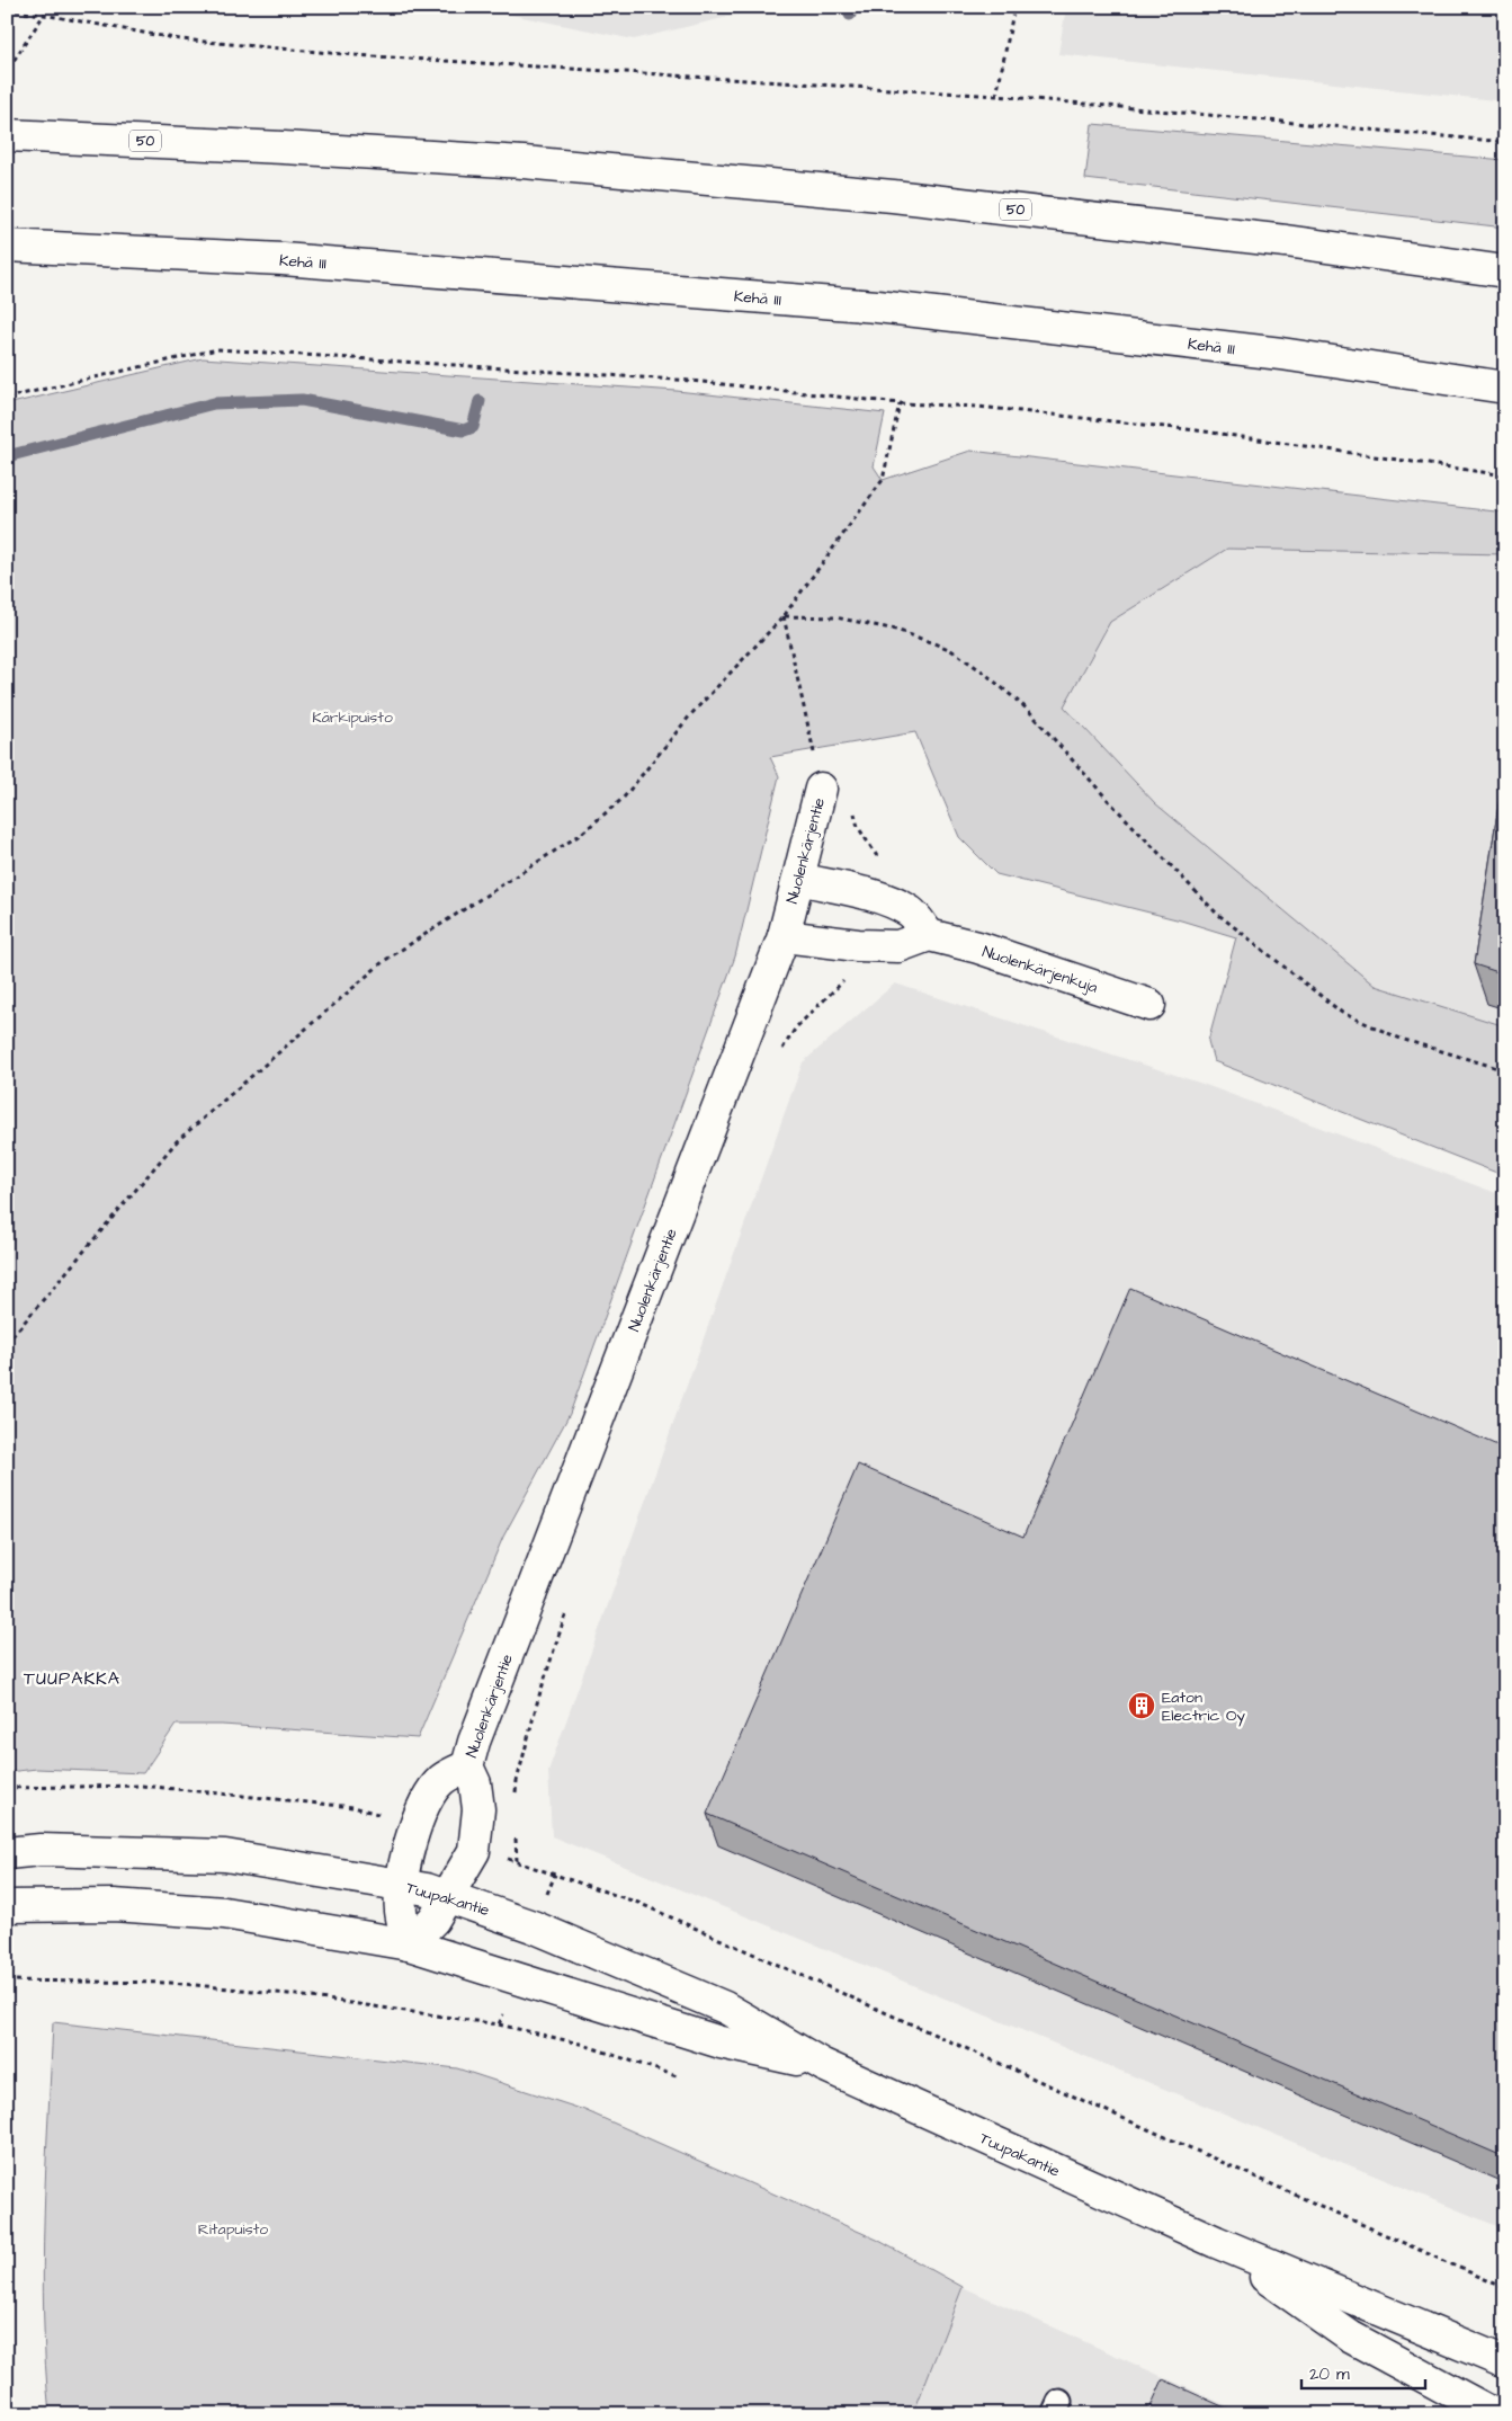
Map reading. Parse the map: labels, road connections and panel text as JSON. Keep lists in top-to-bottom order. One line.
{"streets":{"main road":["50","Kehä III","Nuolenkärjentie","Nuolenkärjenkuja","Tuupakantie"]},"crossings":[["Nuolenkärjentie","Tuupakantie"]],"districts":["TUUPAKKA"],"parks":["Kärkipuisto","Ritapuisto"],"places":{"building":["Eaton Electric Oy"]},"scale_bar":"20 m"}
